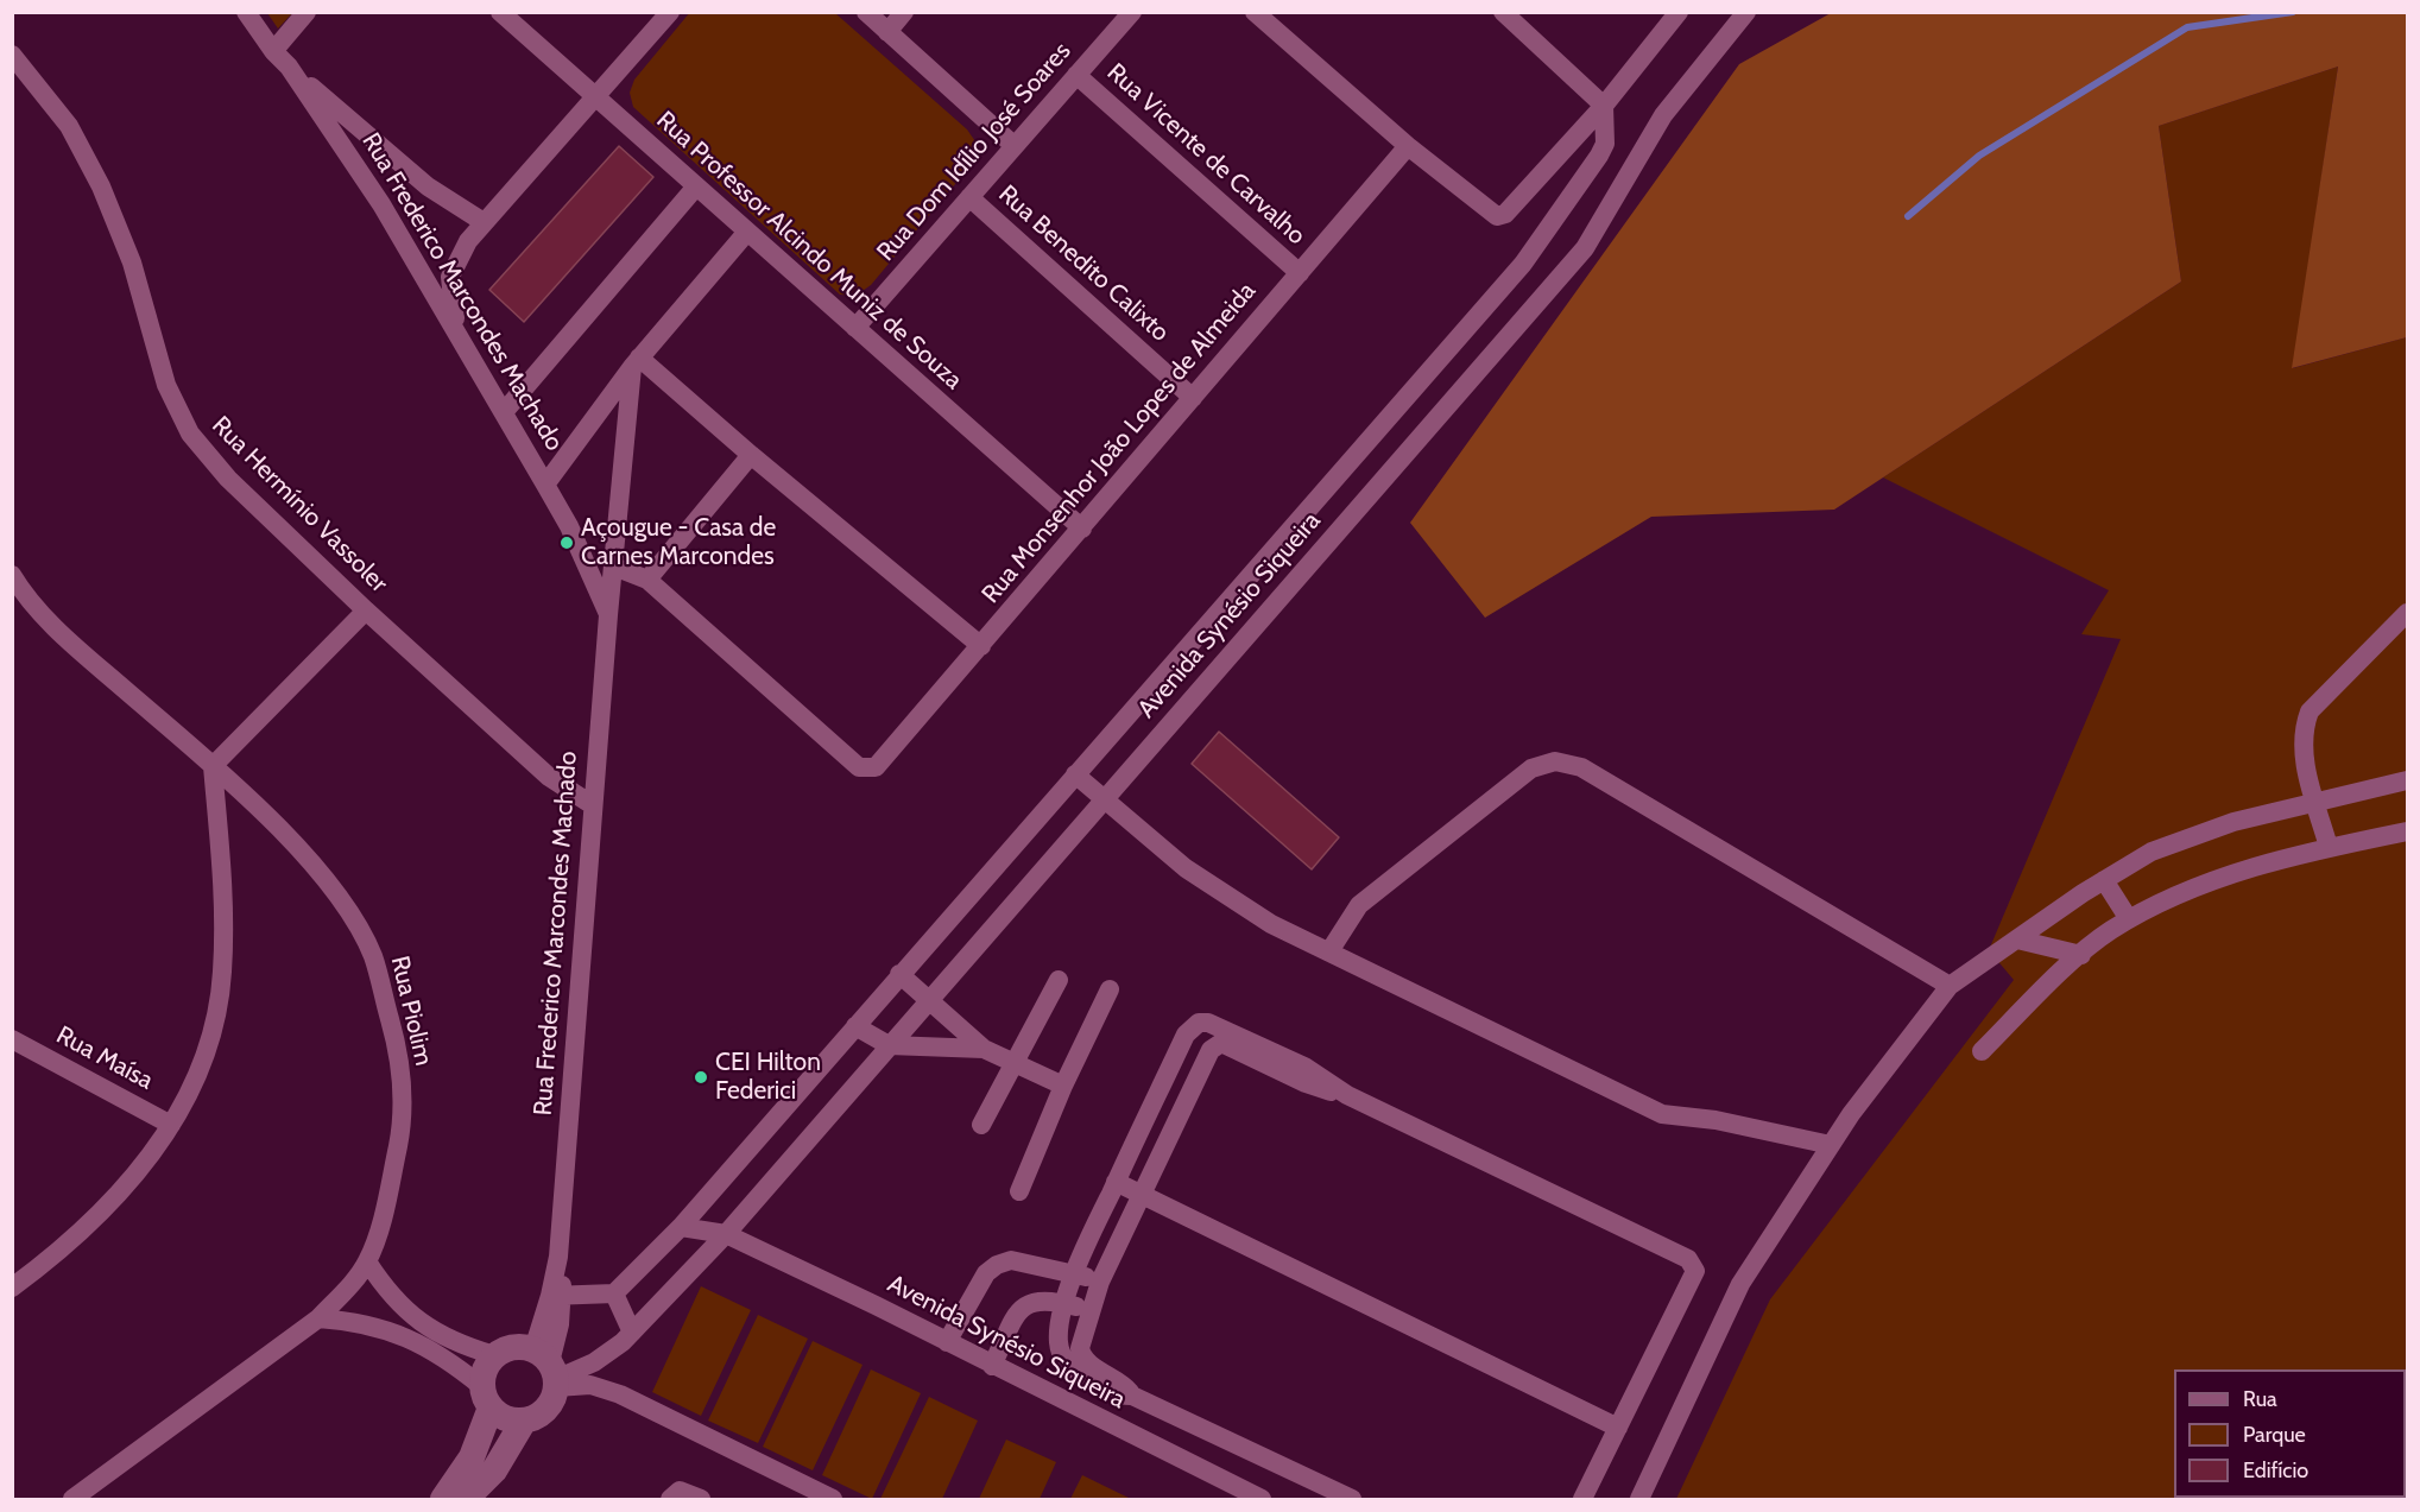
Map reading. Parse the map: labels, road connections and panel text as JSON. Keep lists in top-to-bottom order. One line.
{"streets":{"street":["Rua Dom Idílio José Soares","Rua Vicente de Carvalho","Rua Professor Alcindo Muniz de Souza","Rua Benedito Calixto","Rua Frederico Marcondes Machado","Rua Monsenhor João Lopes de Almeida","Rua Hermínio Vassoler","Avenida Synésio Siqueira","Rua Piolim","Rua Maísa"]},"crossings":[["Rua Dom Idílio José Soares","Rua Vicente de Carvalho"],["Rua Dom Idílio José Soares","Rua Professor Alcindo Muniz de Souza"],["Rua Dom Idílio José Soares","Rua Benedito Calixto"],["Rua Vicente de Carvalho","Rua Monsenhor João Lopes de Almeida"],["Rua Professor Alcindo Muniz de Souza","Rua Monsenhor João Lopes de Almeida"],["Rua Benedito Calixto","Rua Monsenhor João Lopes de Almeida"],["Rua Frederico Marcondes Machado","Rua Hermínio Vassoler"],["Rua Frederico Marcondes Machado","Avenida Synésio Siqueira"]],"places":["Açougue - Casa de Carnes Marcondes","CEI Hilton Federici"],"legend":["Rua","Parque","Edifício"]}
